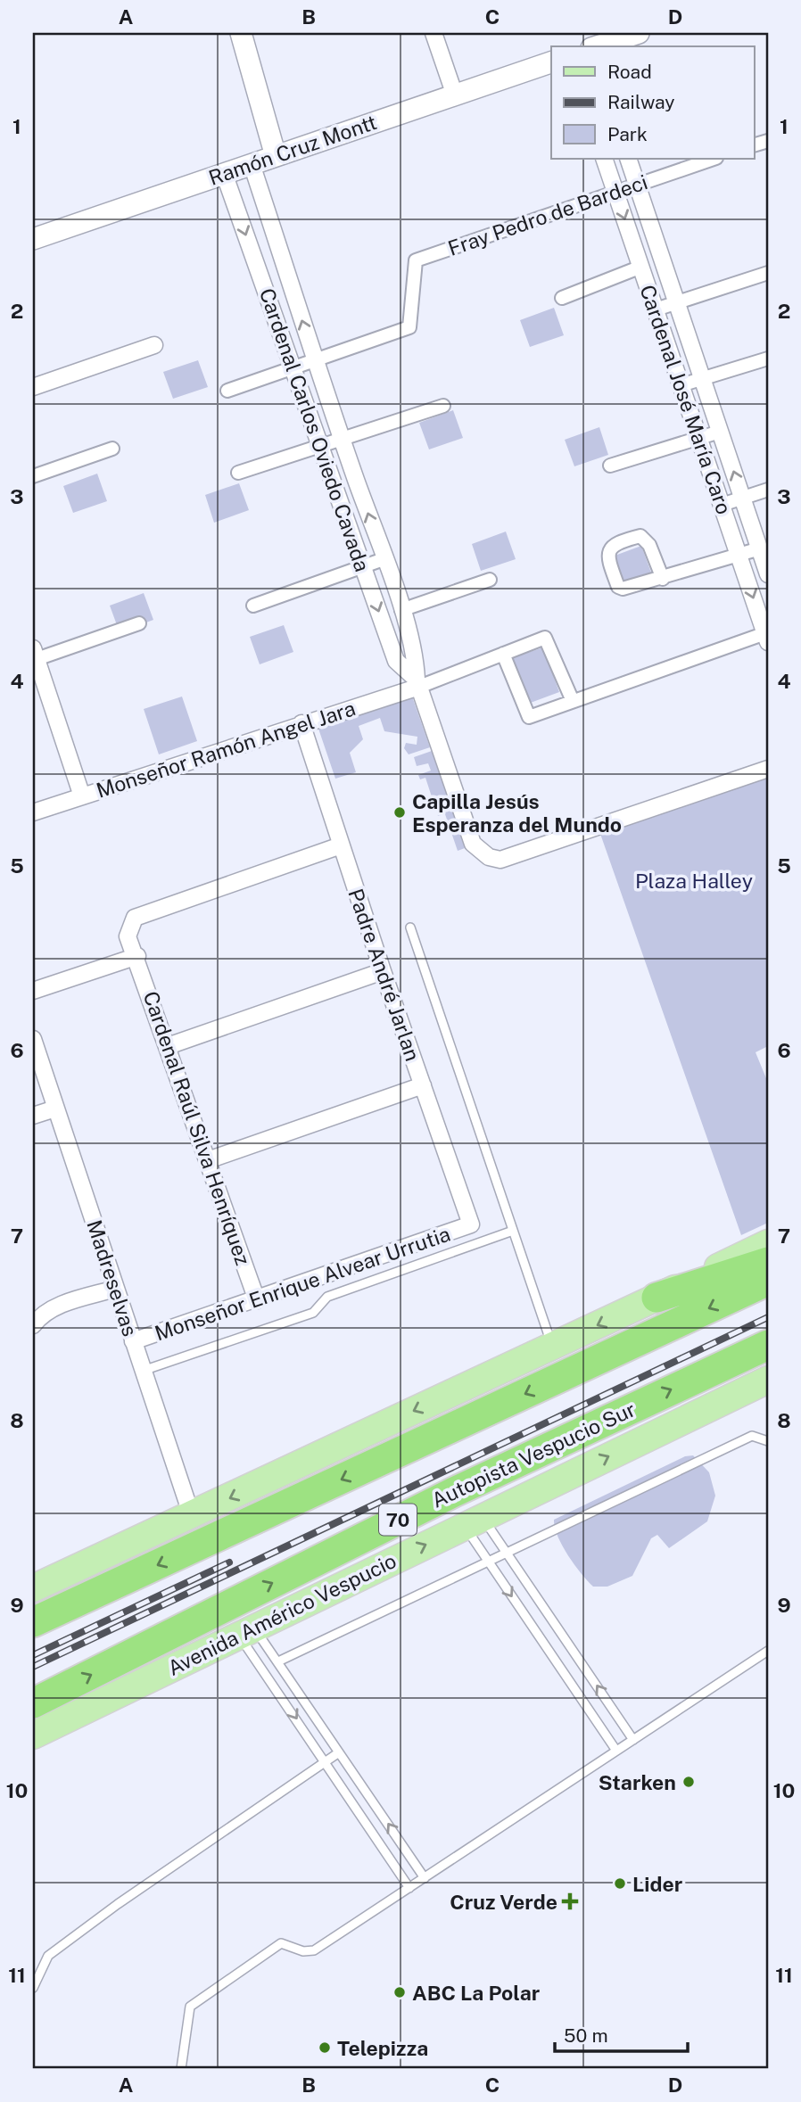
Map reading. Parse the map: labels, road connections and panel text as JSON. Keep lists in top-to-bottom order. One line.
{"streets":{"highway":["Autopista Vespucio Sur","70"],"main road":["Avenida Américo Vespucio"],"street":["Ramón Cruz Montt","Fray Pedro de Bardeci","Cardenal José María Caro","Cardenal Carlos Oviedo Cavada","Monseñor Ramón Angel Jara","Padre André Jarlan","Cardenal Raúl Silva Henríquez","Madreselvas","Monseñor Enrique Alvear Urrutia"]},"crossings":[["Ramón Cruz Montt","Cardenal Carlos Oviedo Cavada"],["Fray Pedro de Bardeci","Cardenal José María Caro"],["Fray Pedro de Bardeci","Cardenal Carlos Oviedo Cavada"],["Cardenal Carlos Oviedo Cavada","Monseñor Ramón Angel Jara"],["Monseñor Ramón Angel Jara","Padre André Jarlan"],["Padre André Jarlan","Cardenal Raúl Silva Henríquez"],["Padre André Jarlan","Monseñor Enrique Alvear Urrutia"],["Cardenal Raúl Silva Henríquez","Monseñor Enrique Alvear Urrutia"],["Madreselvas","Monseñor Enrique Alvear Urrutia"]],"parks":["Plaza Halley"],"places":{"other":["Capilla Jesús Esperanza del Mundo","Starken","Lider","ABC La Polar","Telepizza"],"health":["Cruz Verde"]},"legend":["Road","Railway","Park"],"scale_bar":"50 m","grid":{"columns":["A","B","C","D"],"rows":["1","2","3","4","5","6","7","8","9","10","11"]}}
